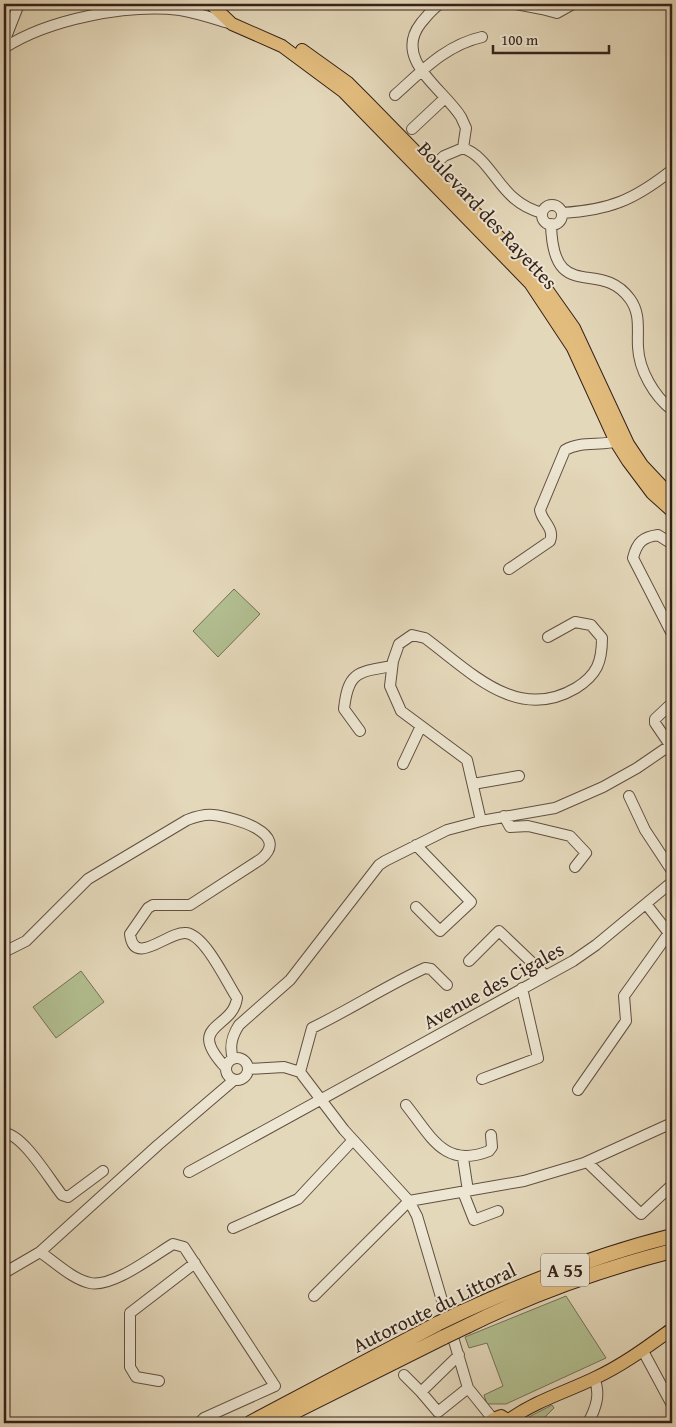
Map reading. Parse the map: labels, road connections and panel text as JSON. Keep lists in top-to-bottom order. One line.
{"streets":{"highway":["A 55","Autoroute du Littoral"],"main road":["Boulevard des Rayettes"],"street":["Avenue des Cigales"]},"scale_bar":"100 m"}
